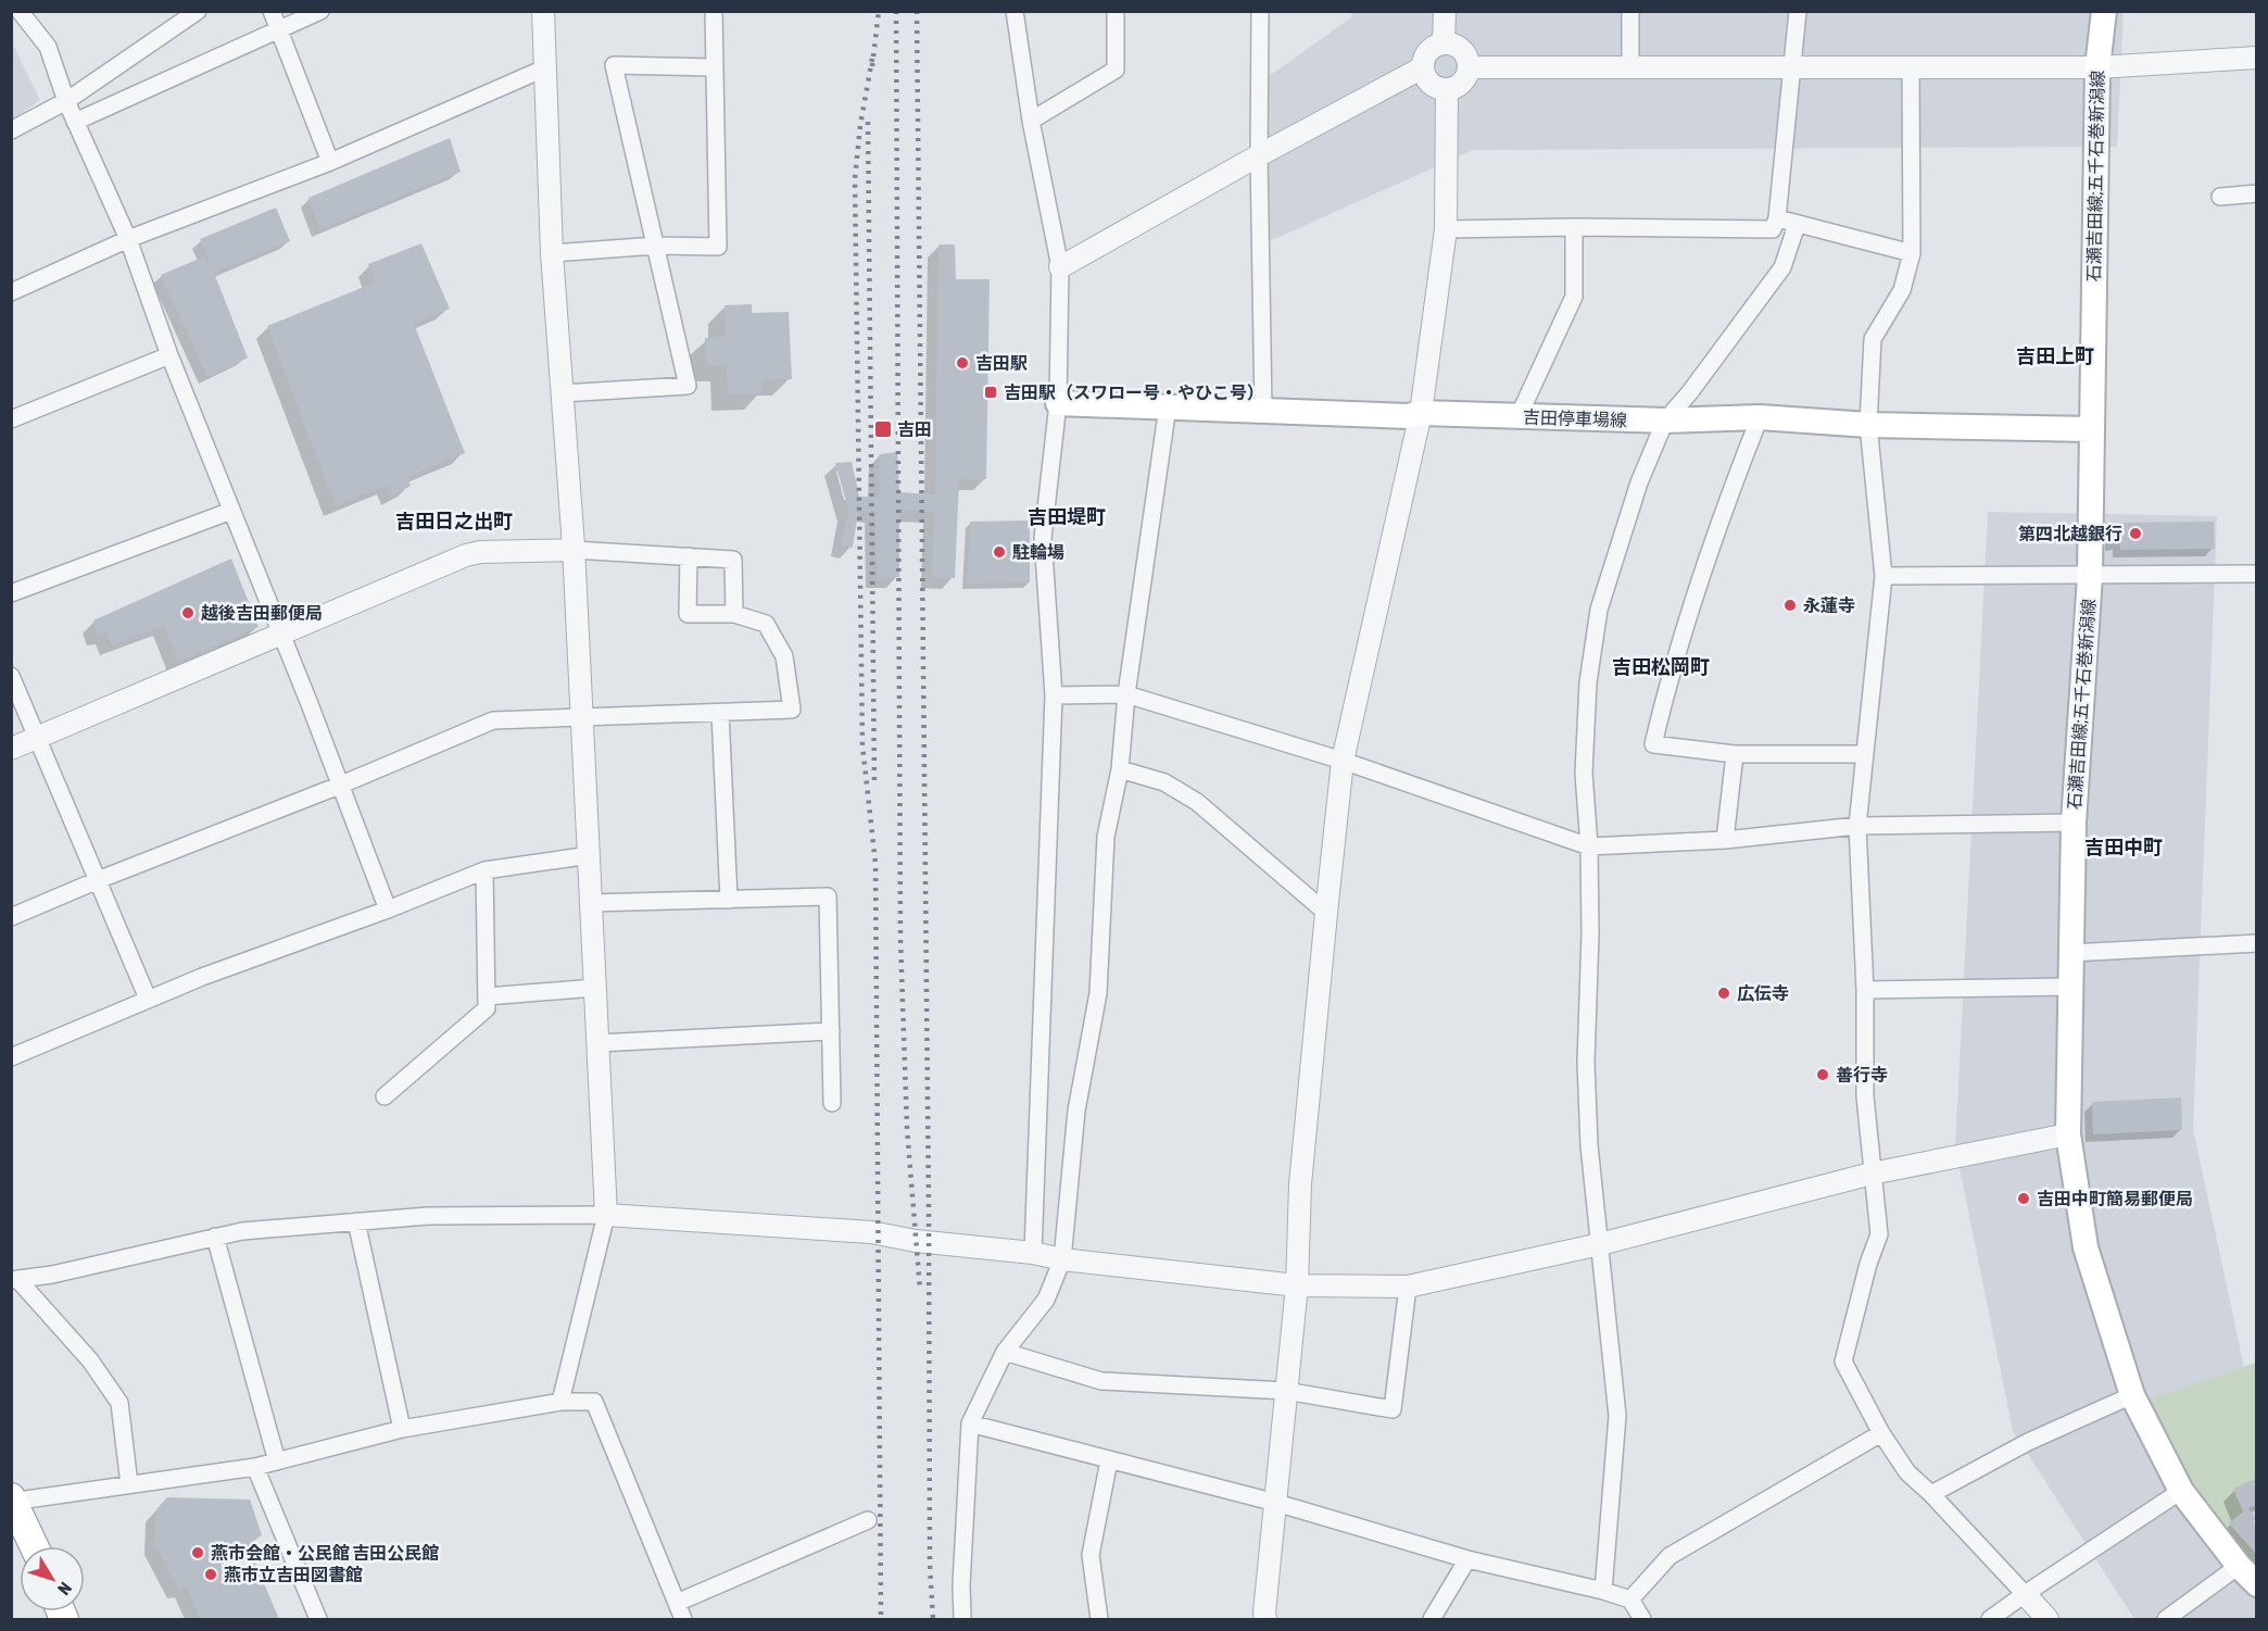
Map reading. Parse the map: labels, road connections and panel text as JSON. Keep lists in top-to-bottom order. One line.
{"streets":{"main road":["石瀬吉田線;五千石巻新潟線","吉田停車場線"]},"crossings":[["石瀬吉田線;五千石巻新潟線","吉田停車場線"]],"districts":["吉田上町","吉田堤町","吉田日之出町","吉田松岡町","吉田中町"],"places":{"other":["吉田駅","第四北越銀行","駐輪場","永蓮寺","越後吉田郵便局","広伝寺","善行寺","吉田中町簡易郵便局","燕市会館・公民館 吉田公民館","燕市立吉田図書館"],"transit":["吉田駅（スワロー号・やひこ号）","吉田"]},"north":"bottom right"}
